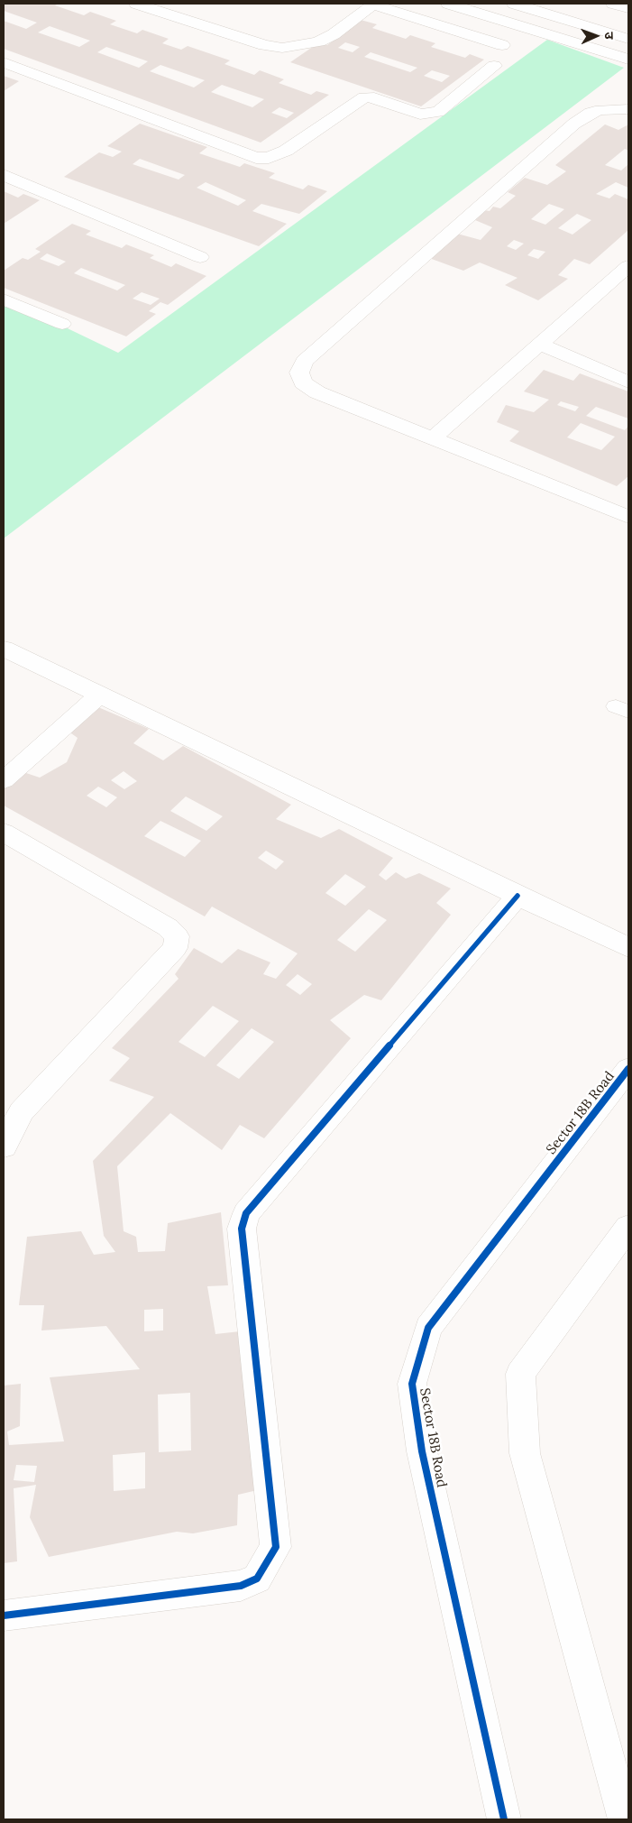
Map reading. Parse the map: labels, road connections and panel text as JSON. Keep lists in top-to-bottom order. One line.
{"streets":{"street":["Sector 18B Road"]},"north":"right"}
